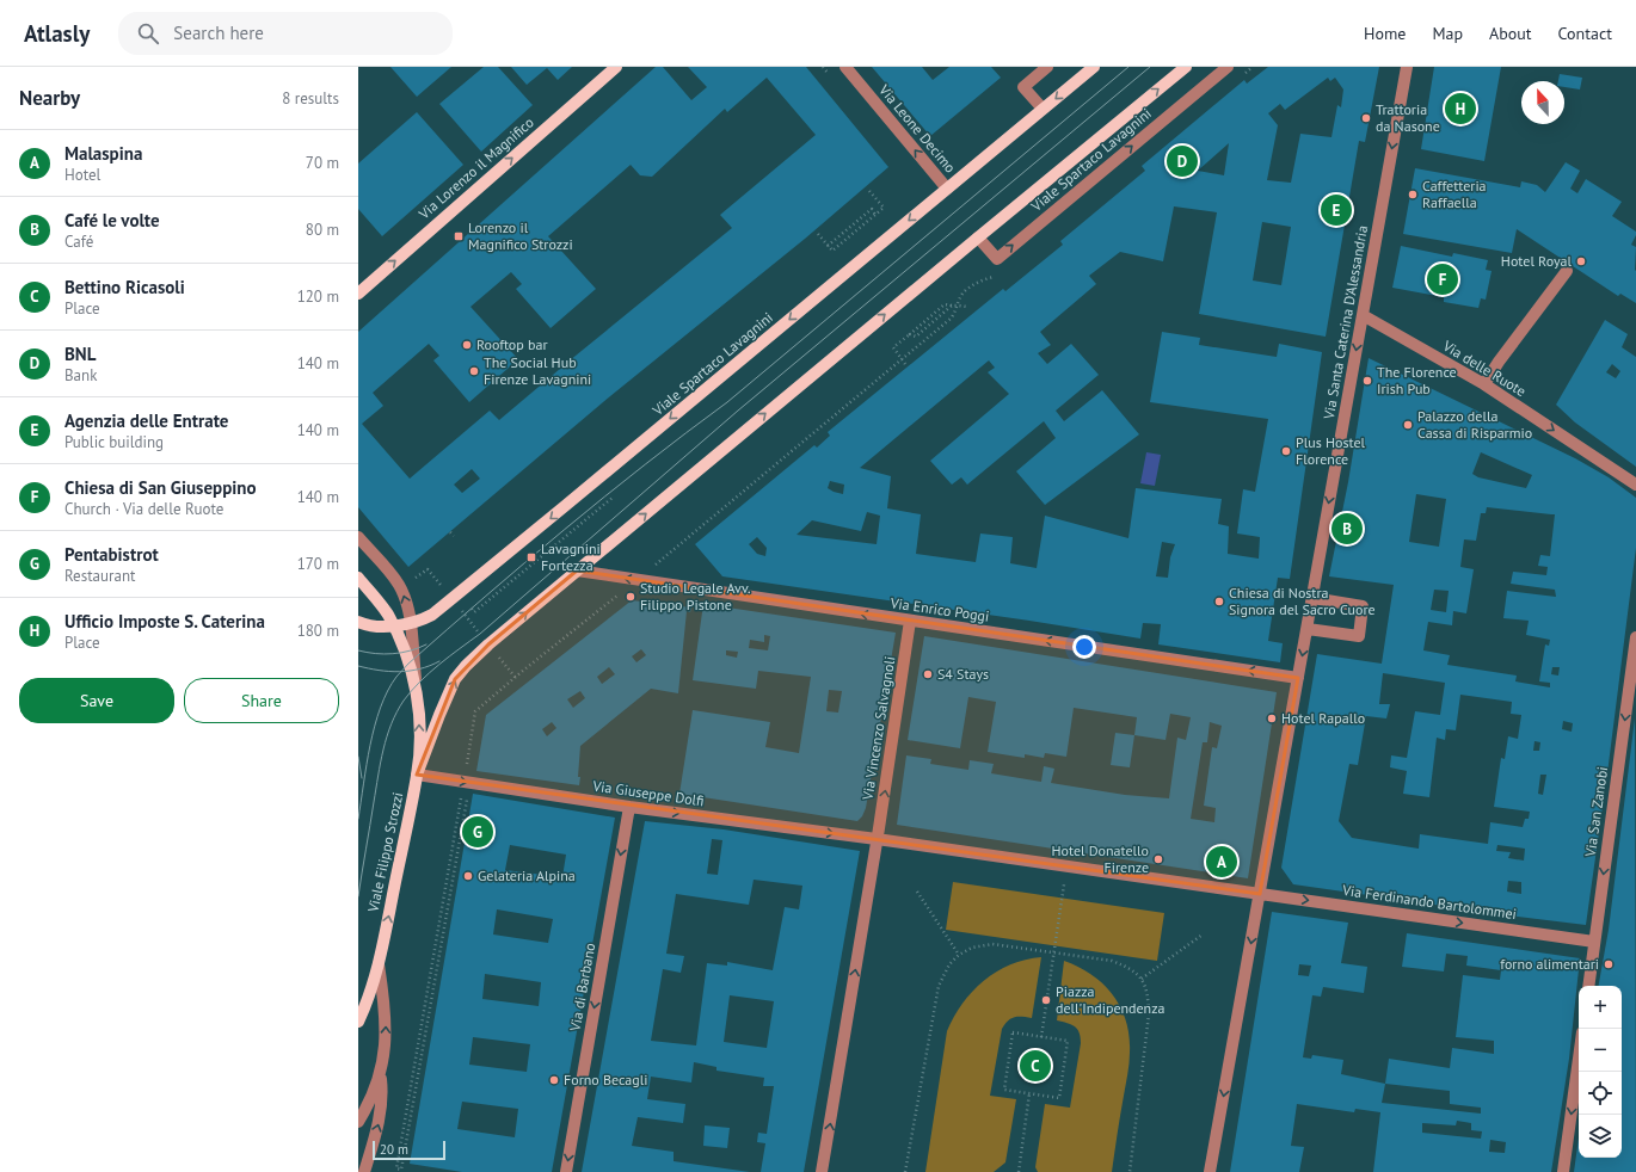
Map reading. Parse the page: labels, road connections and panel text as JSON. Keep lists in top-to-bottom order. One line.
{"streets":{"main road":["Viale Spartaco Lavagnini","Via Lorenzo il Magnifico","Viale Filippo Strozzi"],"street":["Via Leone Decimo","Via Santa Caterina D'Alessandria","Via delle Ruote","Via Enrico Poggi","Via Vincenzo Salvagnoli","Via Giuseppe Dolfi","Via San Zanobi","Via Ferdinando Bartolommei","Via di Barbano"]},"crossings":[["Via Leone Decimo","Viale Spartaco Lavagnini"],["Viale Spartaco Lavagnini","Via Enrico Poggi"],["Viale Spartaco Lavagnini","Viale Filippo Strozzi"],["Via Santa Caterina D'Alessandria","Via delle Ruote"],["Via Santa Caterina D'Alessandria","Via Enrico Poggi"],["Via Santa Caterina D'Alessandria","Via Ferdinando Bartolommei"],["Via Enrico Poggi","Via Vincenzo Salvagnoli"],["Via Vincenzo Salvagnoli","Via Giuseppe Dolfi"],["Via Giuseppe Dolfi","Viale Filippo Strozzi"],["Via Giuseppe Dolfi","Via di Barbano"],["Via San Zanobi","Via Ferdinando Bartolommei"]],"one_way":["Via Leone Decimo","Via Lorenzo il Magnifico","Via Santa Caterina D'Alessandria","Via delle Ruote","Via Enrico Poggi","Via Vincenzo Salvagnoli","Via Giuseppe Dolfi","Via San Zanobi","Viale Filippo Strozzi","Via Ferdinando Bartolommei","Via di Barbano"],"places":{"other":["Trattoria da Nasone","Caffetteria Raffaella","Hotel Royal","Rooftop bar","The Social Hub Firenze Lavagnini","The Florence Irish Pub","Palazzo della Cassa di Risparmio","Plus Hostel Florence","Studio Legale Avv. Filippo Pistone","Chiesa di Nostra Signora del Sacro Cuore","S4 Stays","Hotel Rapallo","Hotel Donatello Firenze","Gelateria Alpina","forno alimentari","Piazza dell'Indipendenza","Forno Becagli"],"transit":["Lorenzo il Magnifico Strozzi","Lavagnini Fortezza"]},"scale_bar":"20 m","north":"top","page":{"header":"Atlasly","search":"Search here","nav":["Home","Map","About","Contact"],"heading":["Nearby","8 results"],"pins":["H","D","E","F","B","G","A","C"],"list":[{"mark":"A","name":"Malaspina","note":"Hotel","value":"70 m"},{"mark":"B","name":"Café le volte","note":"Café","value":"80 m"},{"mark":"C","name":"Bettino Ricasoli","note":"Place","value":"120 m"},{"mark":"D","name":"BNL","note":"Bank","value":"140 m"},{"mark":"E","name":"Agenzia delle Entrate","note":"Public building","value":"140 m"},{"mark":"F","name":"Chiesa di San Giuseppino","note":"Church · Via delle Ruote","value":"140 m"},{"mark":"G","name":"Pentabistrot","note":"Restaurant","value":"170 m"},{"mark":"H","name":"Ufficio Imposte S. Caterina","note":"Place","value":"180 m"}],"buttons":["Save","Share"],"map_buttons":["+","−"],"scale":"20 m"}}
